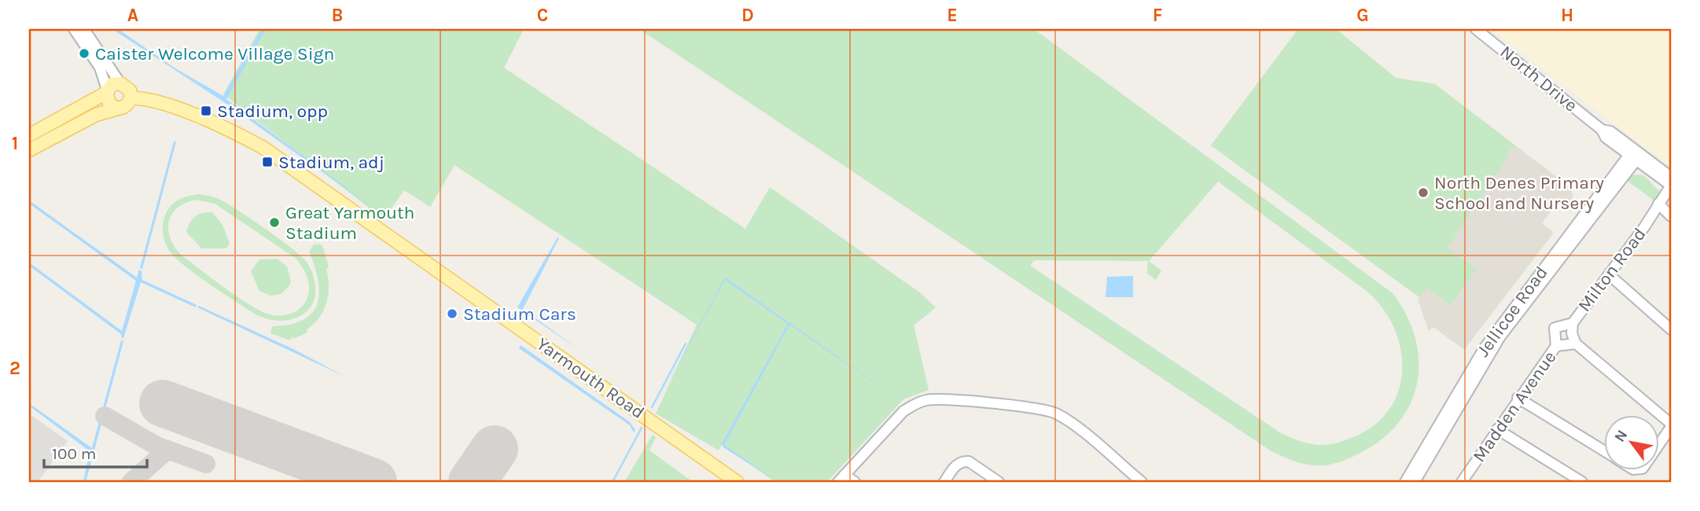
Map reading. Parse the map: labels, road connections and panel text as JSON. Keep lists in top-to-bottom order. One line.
{"streets":{"main road":["Yarmouth Road"],"street":["North Drive","Milton Road","Jellicoe Road","Madden Avenue"]},"crossings":[["North Drive","Milton Road"],["North Drive","Jellicoe Road"],["Milton Road","Madden Avenue"]],"places":{"other":["Caister Welcome Village Sign","North Denes Primary School and Nursery","Great Yarmouth Stadium","Stadium Cars"],"transit":["Stadium, opp","Stadium, adj"]},"scale_bar":"100 m","north":"top left","grid":{"columns":["A","B","C","D","E","F","G","H"],"rows":["1","2"]}}
